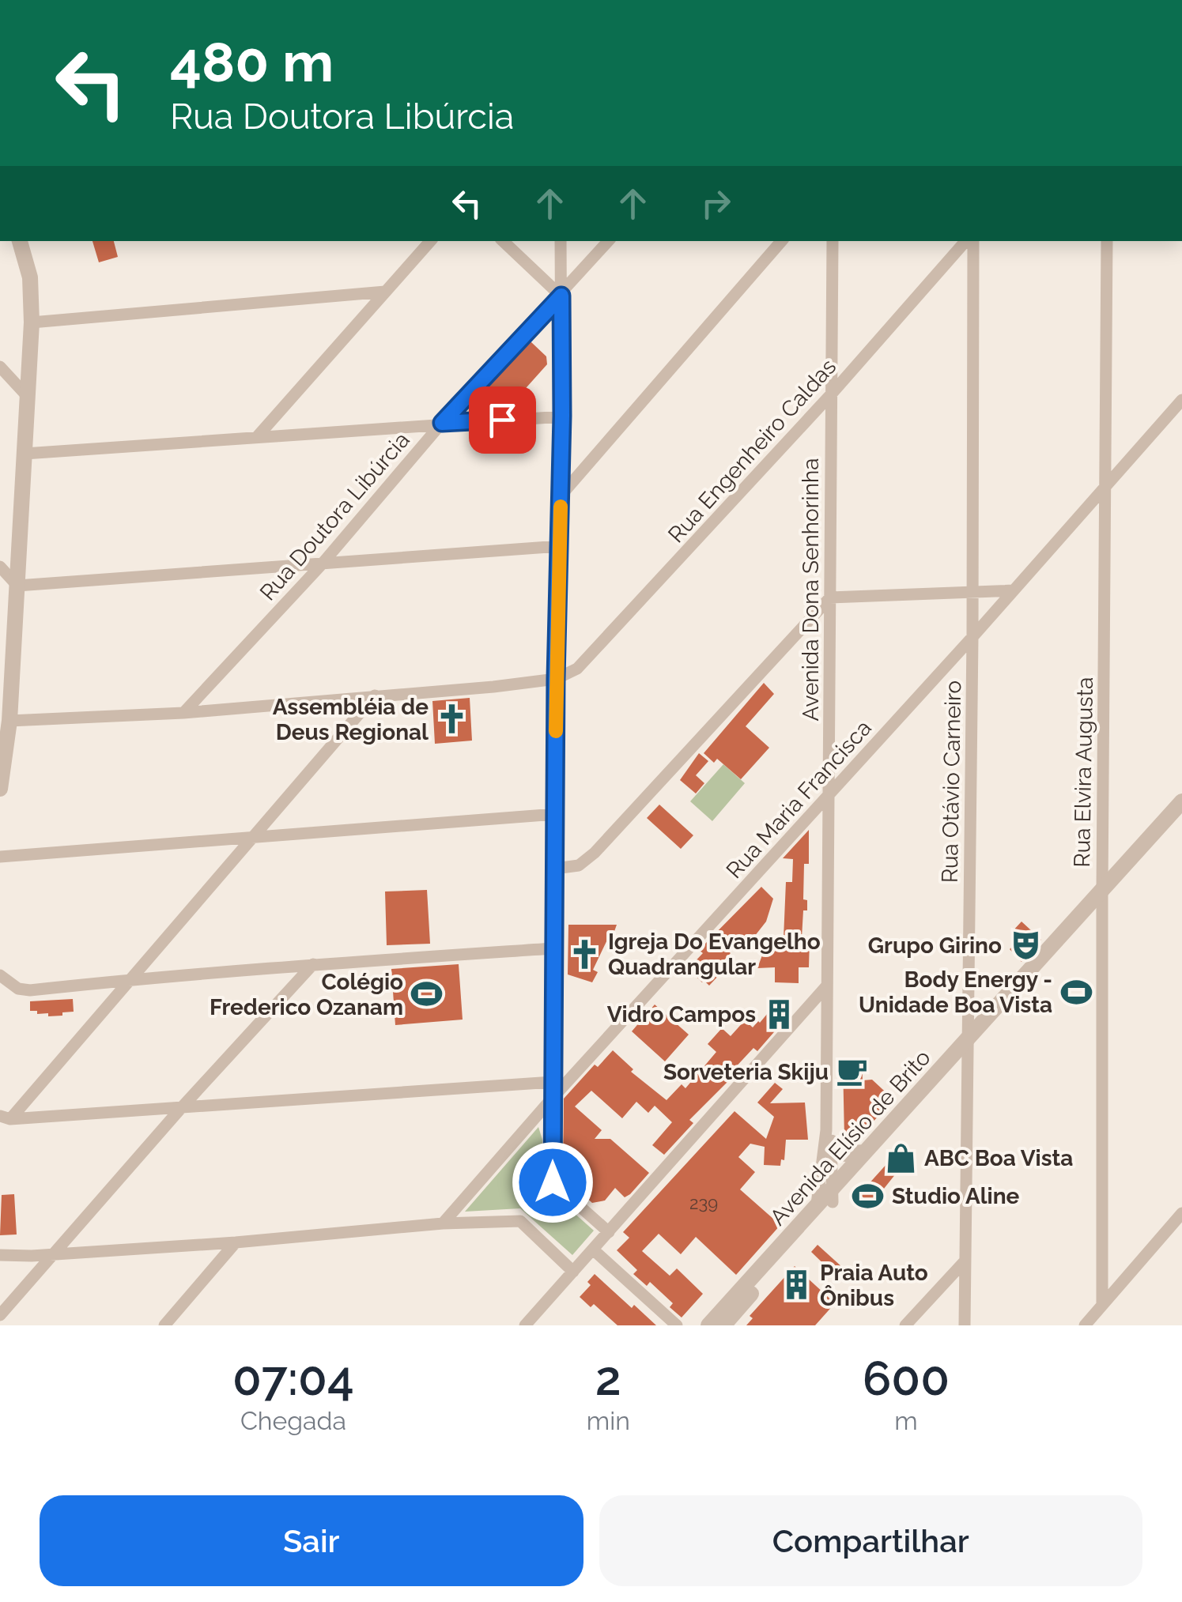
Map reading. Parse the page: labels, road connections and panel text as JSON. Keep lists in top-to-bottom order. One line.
{"streets":{"street":["Rua Engenheiro Caldas","Rua Doutora Libúrcia","Avenida Dona Senhorinha","Rua Elvira Augusta","Rua Otávio Carneiro","Rua Maria Francisca","Avenida Elísio de Brito"]},"crossings":[["Rua Engenheiro Caldas","Avenida Dona Senhorinha"],["Avenida Dona Senhorinha","Rua Maria Francisca"],["Avenida Dona Senhorinha","Avenida Elísio de Brito"],["Rua Elvira Augusta","Rua Maria Francisca"],["Rua Elvira Augusta","Avenida Elísio de Brito"],["Rua Otávio Carneiro","Rua Maria Francisca"],["Rua Otávio Carneiro","Avenida Elísio de Brito"]],"places":{"church":["Assembléia de Deus Regional","Igreja Do Evangelho Quadrangular"],"theatre":["Grupo Girino"],"sports":["Body Energy - Unidade Boa Vista","Colégio Frederico Ozanam","Studio Aline"],"building":["Vidro Campos","Praia Auto Ônibus"],"cafe":["Sorveteria Skiju"],"shop":["ABC Boa Vista"]},"house_numbers":["239"],"page":{"turn":["480 m","Rua Doutora Libúrcia"],"eta":["07:04","Chegada","2","min","600","m"],"buttons":["Sair","Compartilhar"]}}
